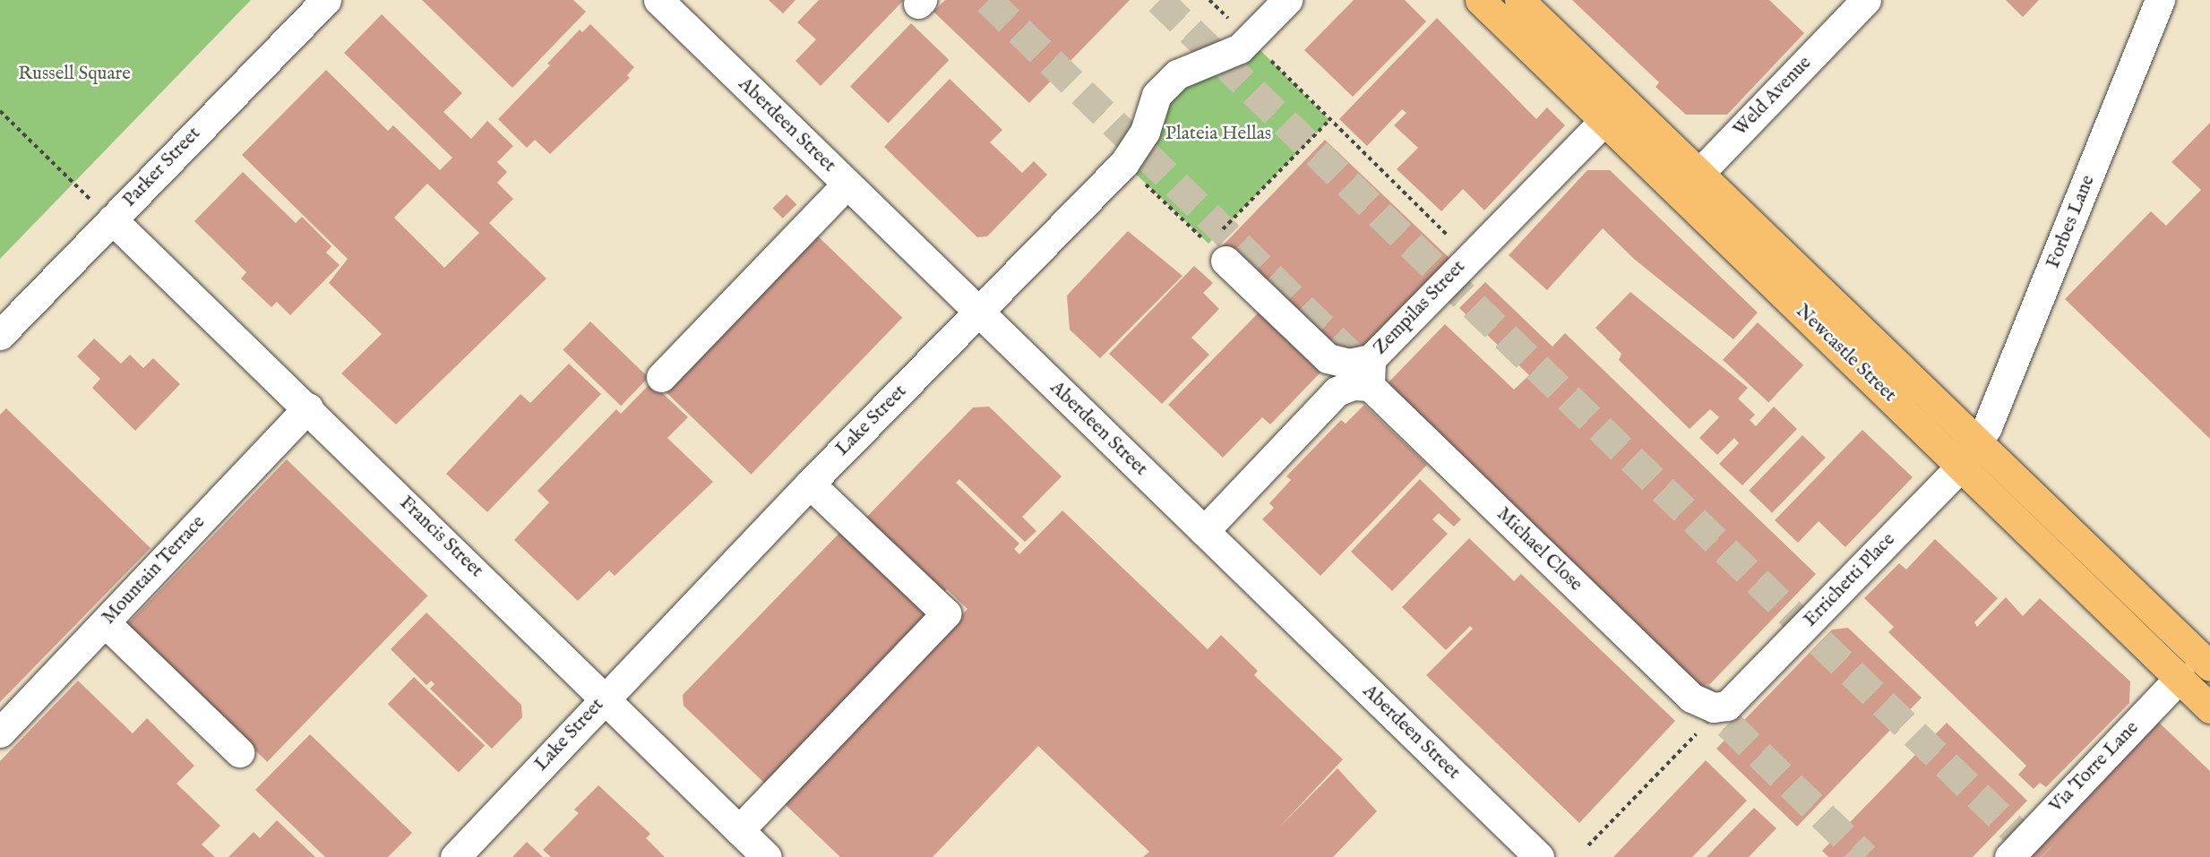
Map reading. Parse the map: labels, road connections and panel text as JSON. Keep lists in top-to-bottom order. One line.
{"streets":{"main road":["Newcastle Street"],"street":["Weld Avenue","Aberdeen Street","Parker Street","Forbes Lane","Zempilas Street","Lake Street","Francis Street","Michael Close","Mountain Terrace","Errichetti Place","Via Torre Lane"]},"crossings":[["Weld Avenue","Newcastle Street"],["Aberdeen Street","Lake Street"],["Parker Street","Francis Street"],["Forbes Lane","Newcastle Street"],["Forbes Lane","Errichetti Place"],["Zempilas Street","Newcastle Street"],["Zempilas Street","Michael Close"],["Newcastle Street","Errichetti Place"],["Newcastle Street","Via Torre Lane"],["Lake Street","Francis Street"],["Francis Street","Mountain Terrace"],["Michael Close","Errichetti Place"]],"parks":["Russell Square","Plateia Hellas"]}
